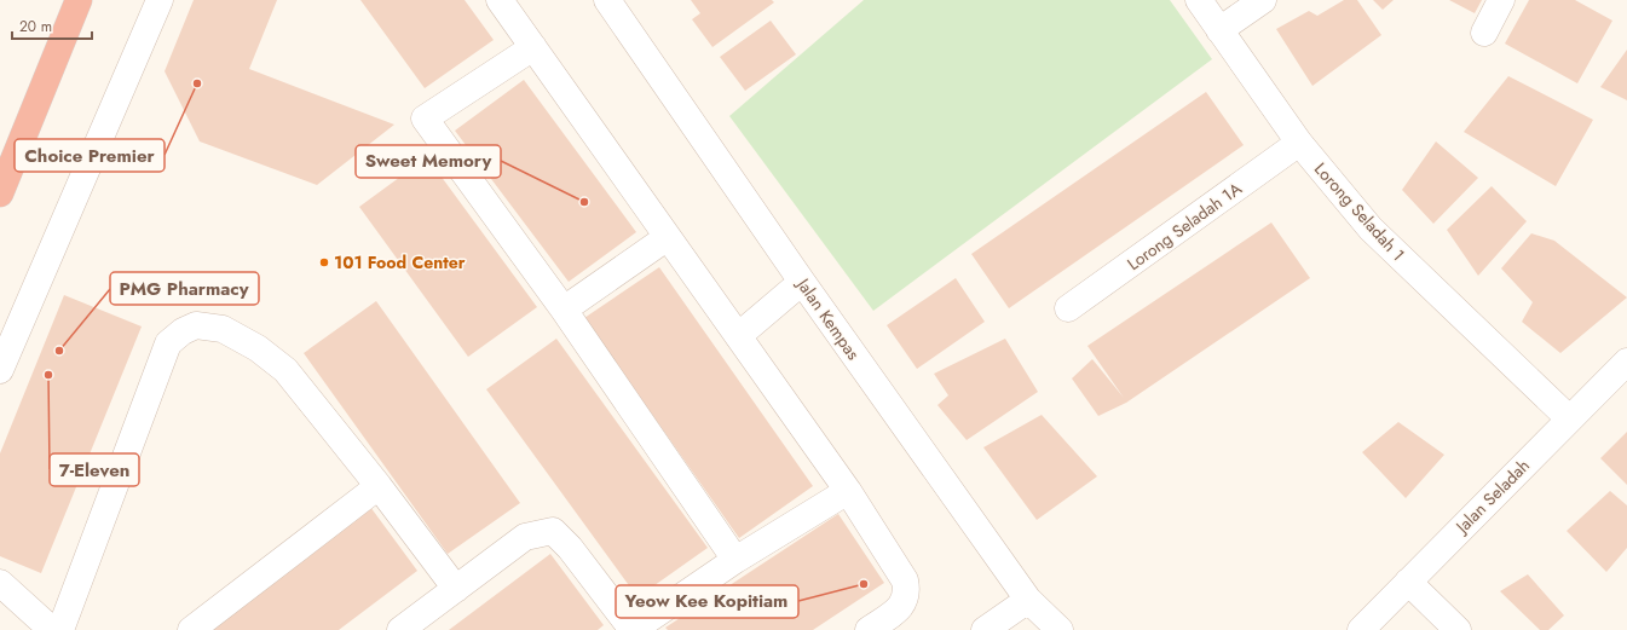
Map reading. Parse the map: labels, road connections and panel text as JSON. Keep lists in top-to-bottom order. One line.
{"streets":{"street":["Lorong Seladah 1","Lorong Seladah 1A","Jalan Kempas","Jalan Seladah"]},"crossings":[["Lorong Seladah 1","Lorong Seladah 1A"],["Lorong Seladah 1","Jalan Seladah"]],"places":["Choice Premier","Sweet Memory","101 Food Center","PMG Pharmacy","7-Eleven","Yeow Kee Kopitiam"],"scale_bar":"20 m"}
